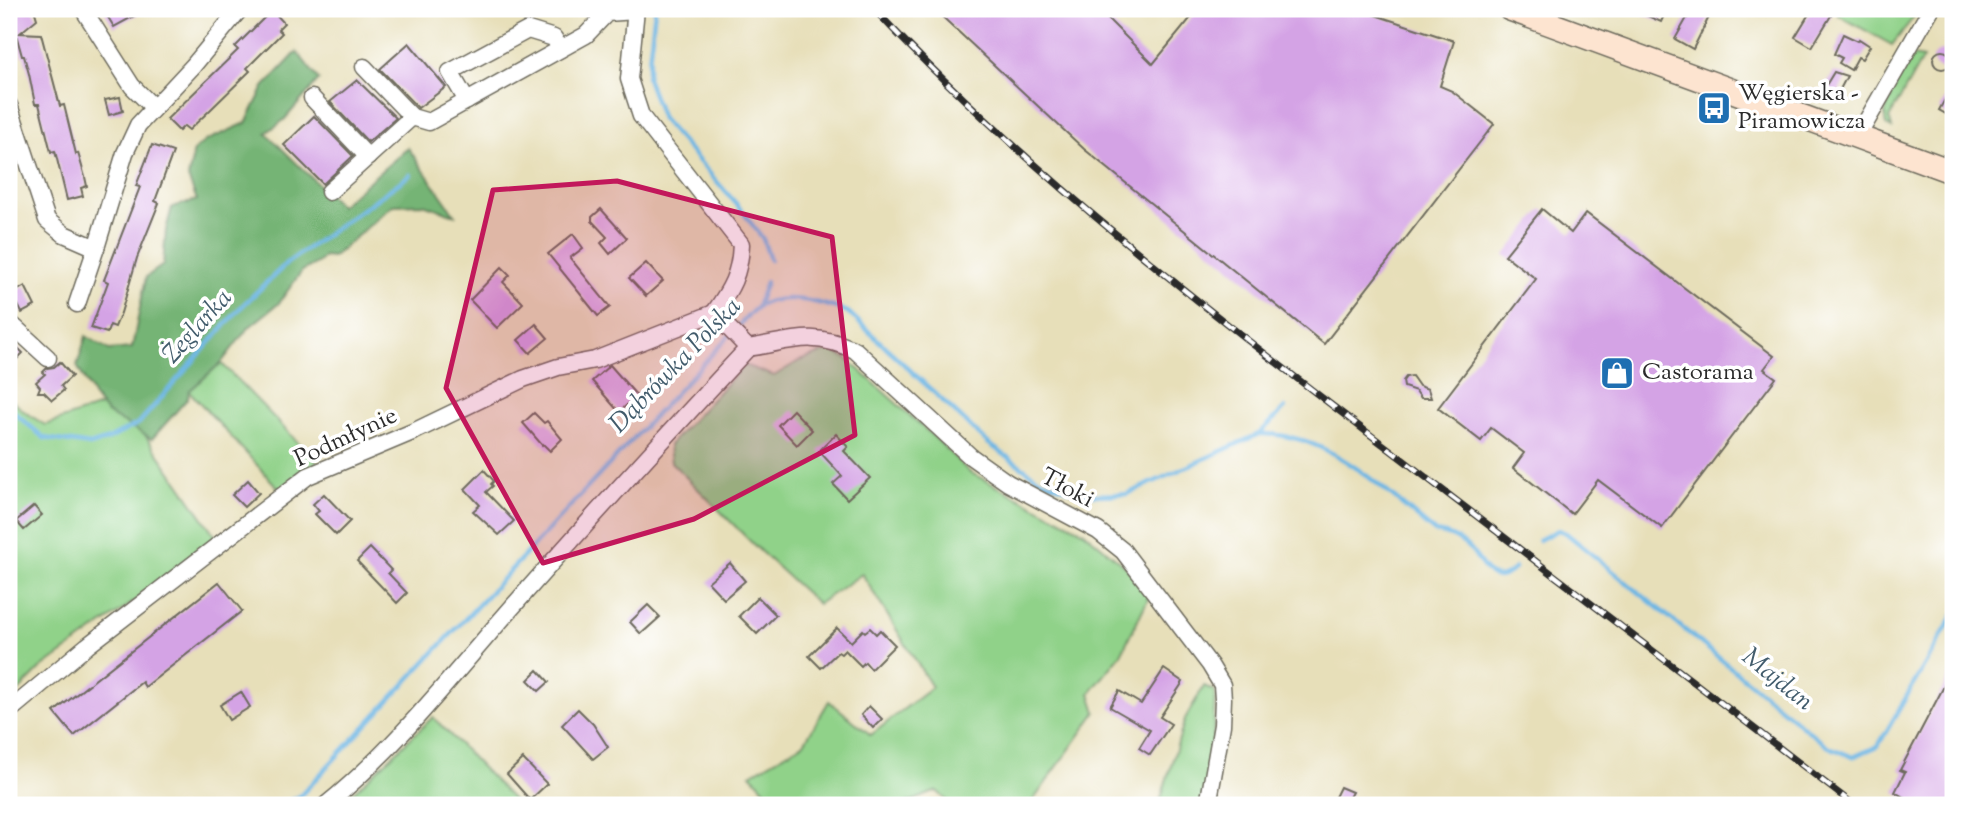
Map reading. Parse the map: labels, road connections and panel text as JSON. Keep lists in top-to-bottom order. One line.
{"streets":{"street":["Podmłynie","Tłoki"]},"water":["Żeglarka","Dąbrówka Polska","Majdan"],"places":{"bus stop":["Węgierska - Piramowicza"],"shop":["Castorama"]}}
